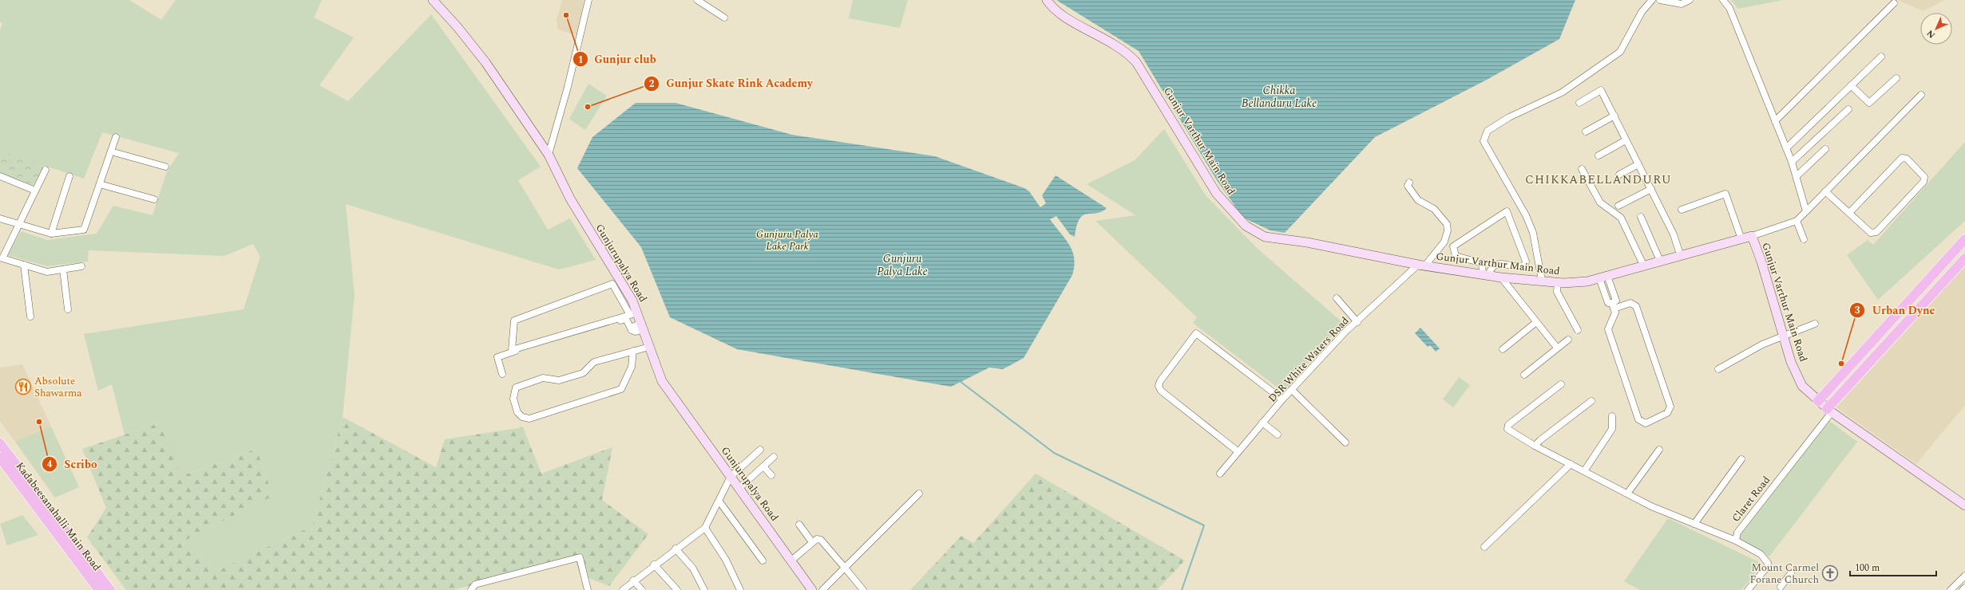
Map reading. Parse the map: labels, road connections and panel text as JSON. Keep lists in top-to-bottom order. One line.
{"streets":{"main road":["Gunjur Varthur Main Road","Gunjurupalya Road","Kadabeesanahalli Main Road"],"street":["DSR White Waters Road","Claret Road"]},"crossings":[["Gunjur Varthur Main Road","DSR White Waters Road"],["Gunjur Varthur Main Road","Claret Road"]],"districts":["CHIKKABELLANDURU"],"water":["Chikka Bellanduru Lake","Gunjuru Palya Lake"],"parks":["Gunjuru Palya Lake Park"],"places":{"other":["Gunjur club","Gunjur Skate Rink Academy","Urban Dyne","Scribo"],"restaurant":["Absolute Shawarma"],"church":["Mount Carmel Forane Church"]},"scale_bar":"100 m","north":"bottom left"}
